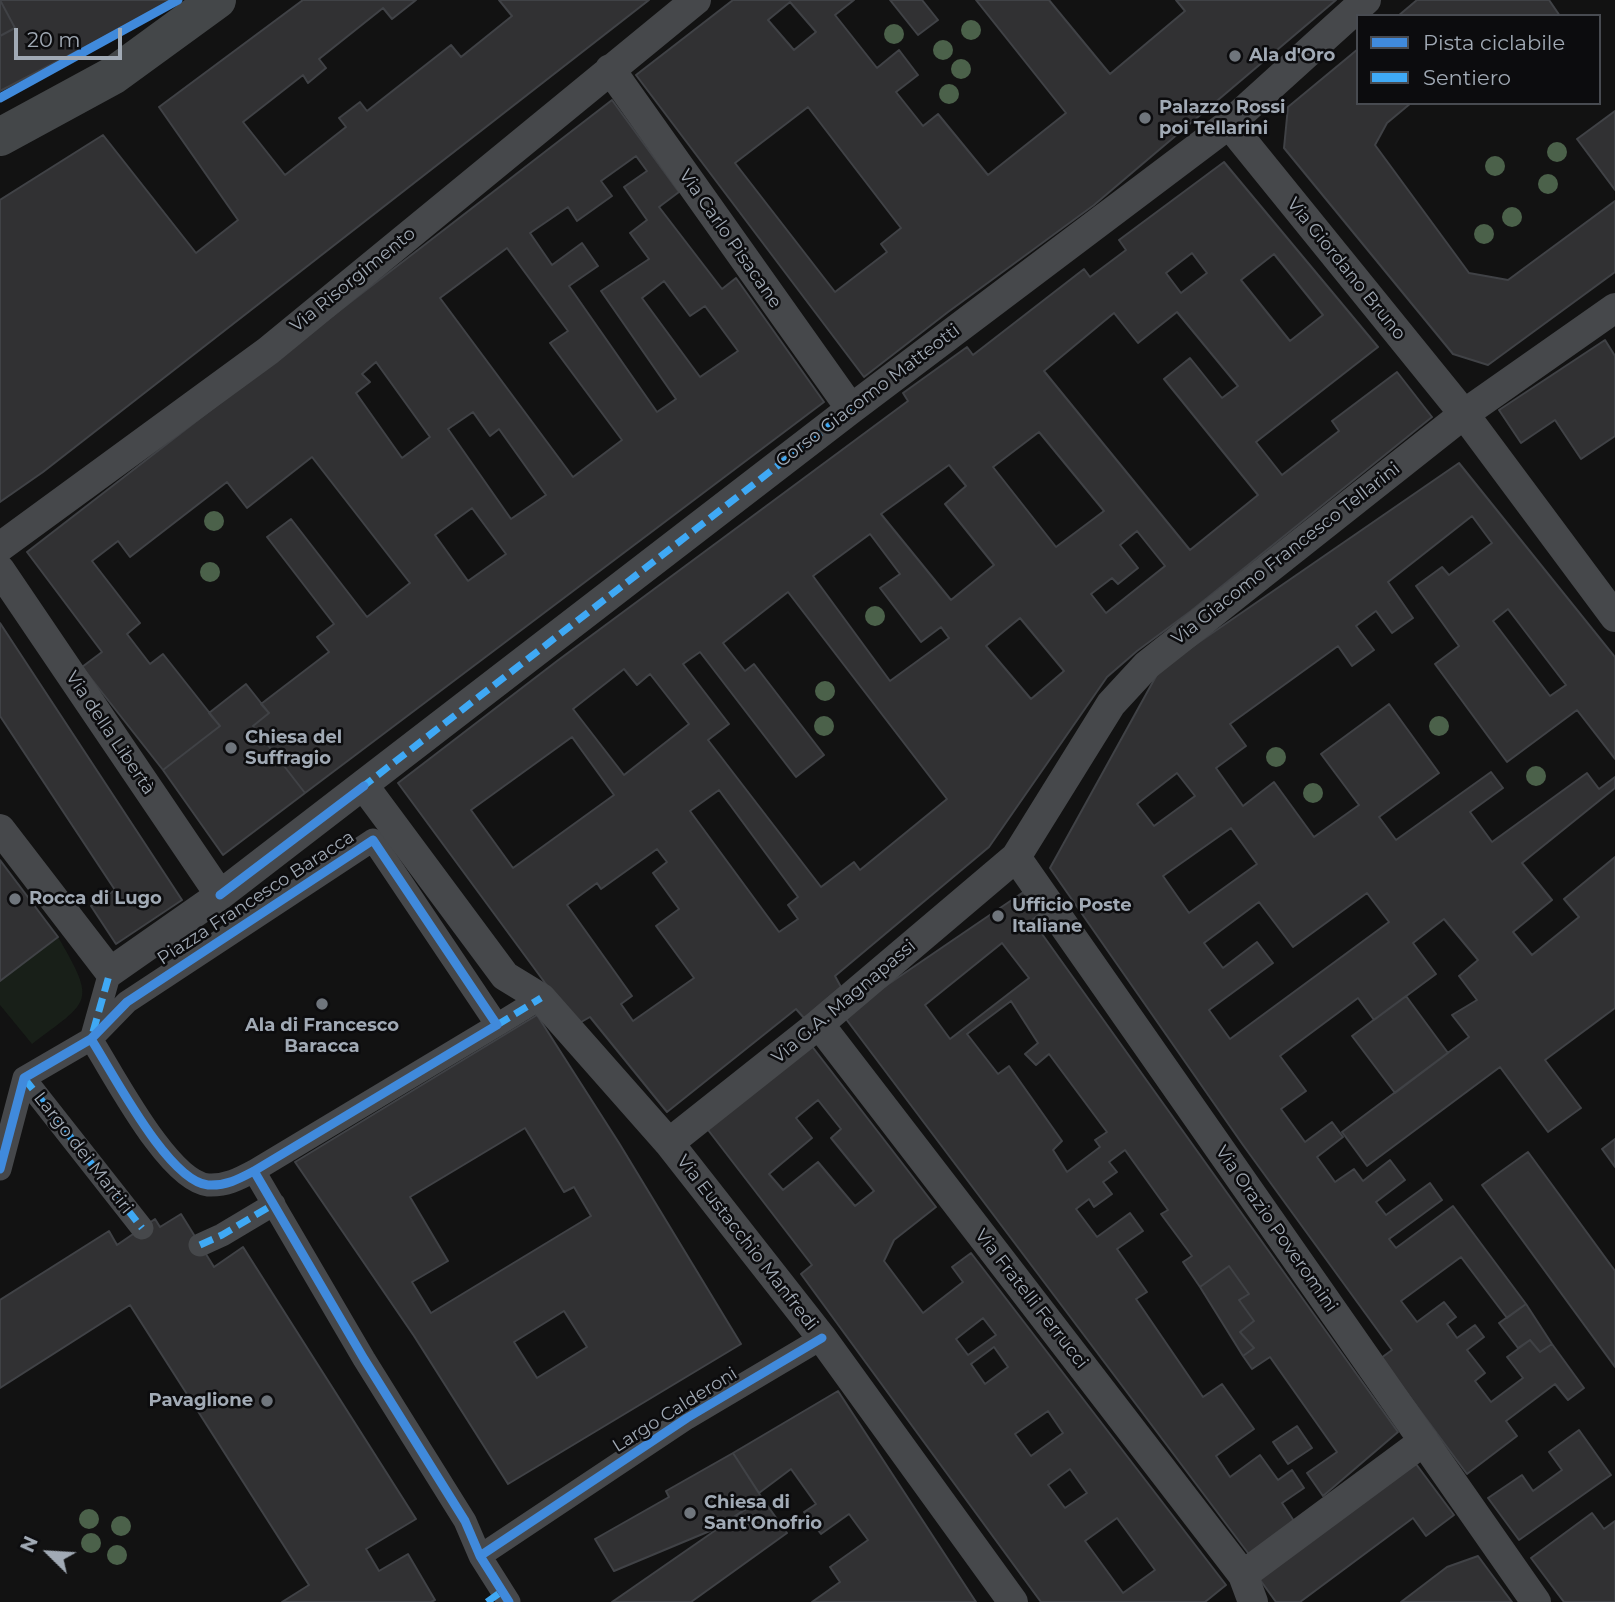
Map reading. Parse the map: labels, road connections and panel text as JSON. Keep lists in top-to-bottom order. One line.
{"streets":{"street":["Via Carlo Pisacane","Via Giordano Bruno","Via Risorgimento","Corso Giacomo Matteotti","Via Giacomo Francesco Tellarini","Via della Libertà","Piazza Francesco Baracca","Via G.A. Magnapassi","Largo dei Martiri","Via Orazio Poveromini","Via Eustacchio Manfredi","Via Fratelli Ferrucci","Largo Calderoni"]},"crossings":[["Via Carlo Pisacane","Via Risorgimento"],["Via Carlo Pisacane","Corso Giacomo Matteotti"],["Via Giordano Bruno","Corso Giacomo Matteotti"],["Via Giordano Bruno","Via Giacomo Francesco Tellarini"],["Corso Giacomo Matteotti","Piazza Francesco Baracca"],["Via Giacomo Francesco Tellarini","Via G.A. Magnapassi"],["Via Giacomo Francesco Tellarini","Via Orazio Poveromini"],["Via della Libertà","Piazza Francesco Baracca"],["Via G.A. Magnapassi","Via Orazio Poveromini"],["Via G.A. Magnapassi","Via Eustacchio Manfredi"],["Via G.A. Magnapassi","Via Fratelli Ferrucci"],["Via Eustacchio Manfredi","Largo Calderoni"]],"places":["Ala d'Oro","Palazzo Rossi poi Tellarini","Chiesa del Suffragio","Rocca di Lugo","Ufficio Poste Italiane","Ala di Francesco Baracca","Pavaglione","Chiesa di Sant'Onofrio"],"legend":["Pista ciclabile","Sentiero"],"scale_bar":"20 m","north":"top left"}
